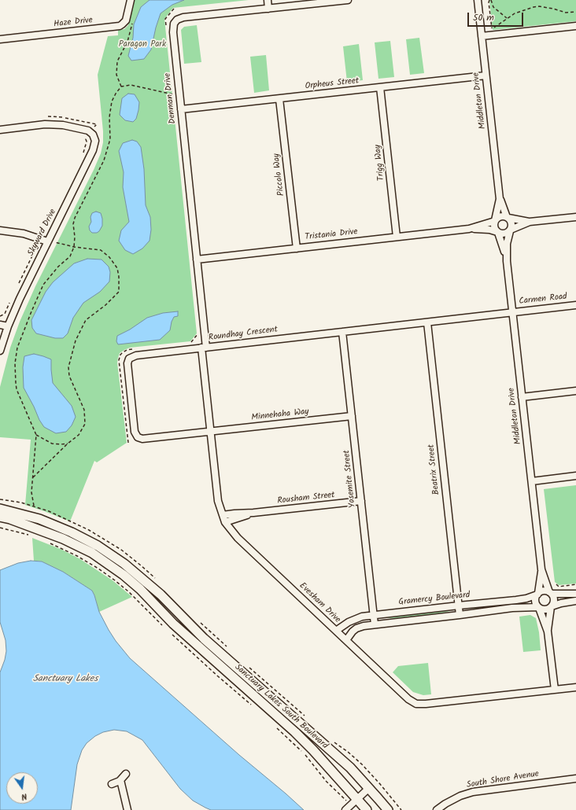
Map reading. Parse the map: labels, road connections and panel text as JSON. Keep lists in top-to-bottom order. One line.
{"streets":{"street":["Haze Drive","Orpheus Street","Denman Drive","Middleton Drive","Trigg Way","Piccolo Way","Skyward Drive","Tristania Drive","Carmen Road","Roundhay Crescent","Minnehaha Way","Beatrix Street","Yosemite Street","Rousham Street","Gramercy Boulevard","Evesham Drive","Sanctuary Lakes South Boulevard","South Shore Avenue"]},"crossings":[["Orpheus Street","Denman Drive"],["Orpheus Street","Middleton Drive"],["Orpheus Street","Trigg Way"],["Orpheus Street","Piccolo Way"],["Denman Drive","Tristania Drive"],["Denman Drive","Roundhay Crescent"],["Denman Drive","Evesham Drive"],["Middleton Drive","Tristania Drive"],["Middleton Drive","Carmen Road"],["Middleton Drive","Roundhay Crescent"],["Middleton Drive","Gramercy Boulevard"],["Trigg Way","Tristania Drive"],["Piccolo Way","Tristania Drive"],["Carmen Road","Roundhay Crescent"],["Roundhay Crescent","Minnehaha Way"],["Roundhay Crescent","Beatrix Street"],["Roundhay Crescent","Yosemite Street"],["Roundhay Crescent","Evesham Drive"],["Minnehaha Way","Yosemite Street"],["Minnehaha Way","Evesham Drive"],["Beatrix Street","Gramercy Boulevard"],["Yosemite Street","Rousham Street"],["Yosemite Street","Gramercy Boulevard"],["Rousham Street","Evesham Drive"],["Gramercy Boulevard","Evesham Drive"]],"water":["Sanctuary Lakes"],"parks":["Paragon Park"],"scale_bar":"50 m","north":"bottom"}
